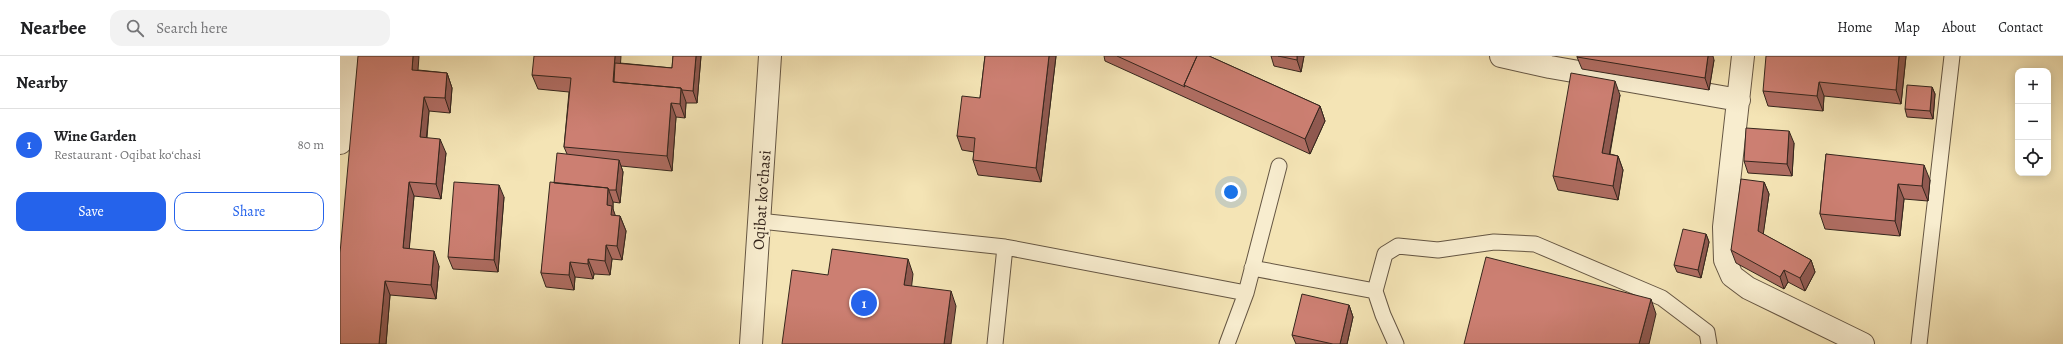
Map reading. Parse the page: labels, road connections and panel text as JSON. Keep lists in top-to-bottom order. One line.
{"streets":{"street":["Oqibat koʻchasi"]},"page":{"header":"Nearbee","search":"Search here","nav":["Home","Map","About","Contact"],"heading":"Nearby","map_buttons":["+","−"],"list":[{"mark":"1","name":"Wine Garden","note":"Restaurant · Oqibat koʻchasi","value":"80 m"}],"buttons":["Save","Share"],"pins":"1"}}
